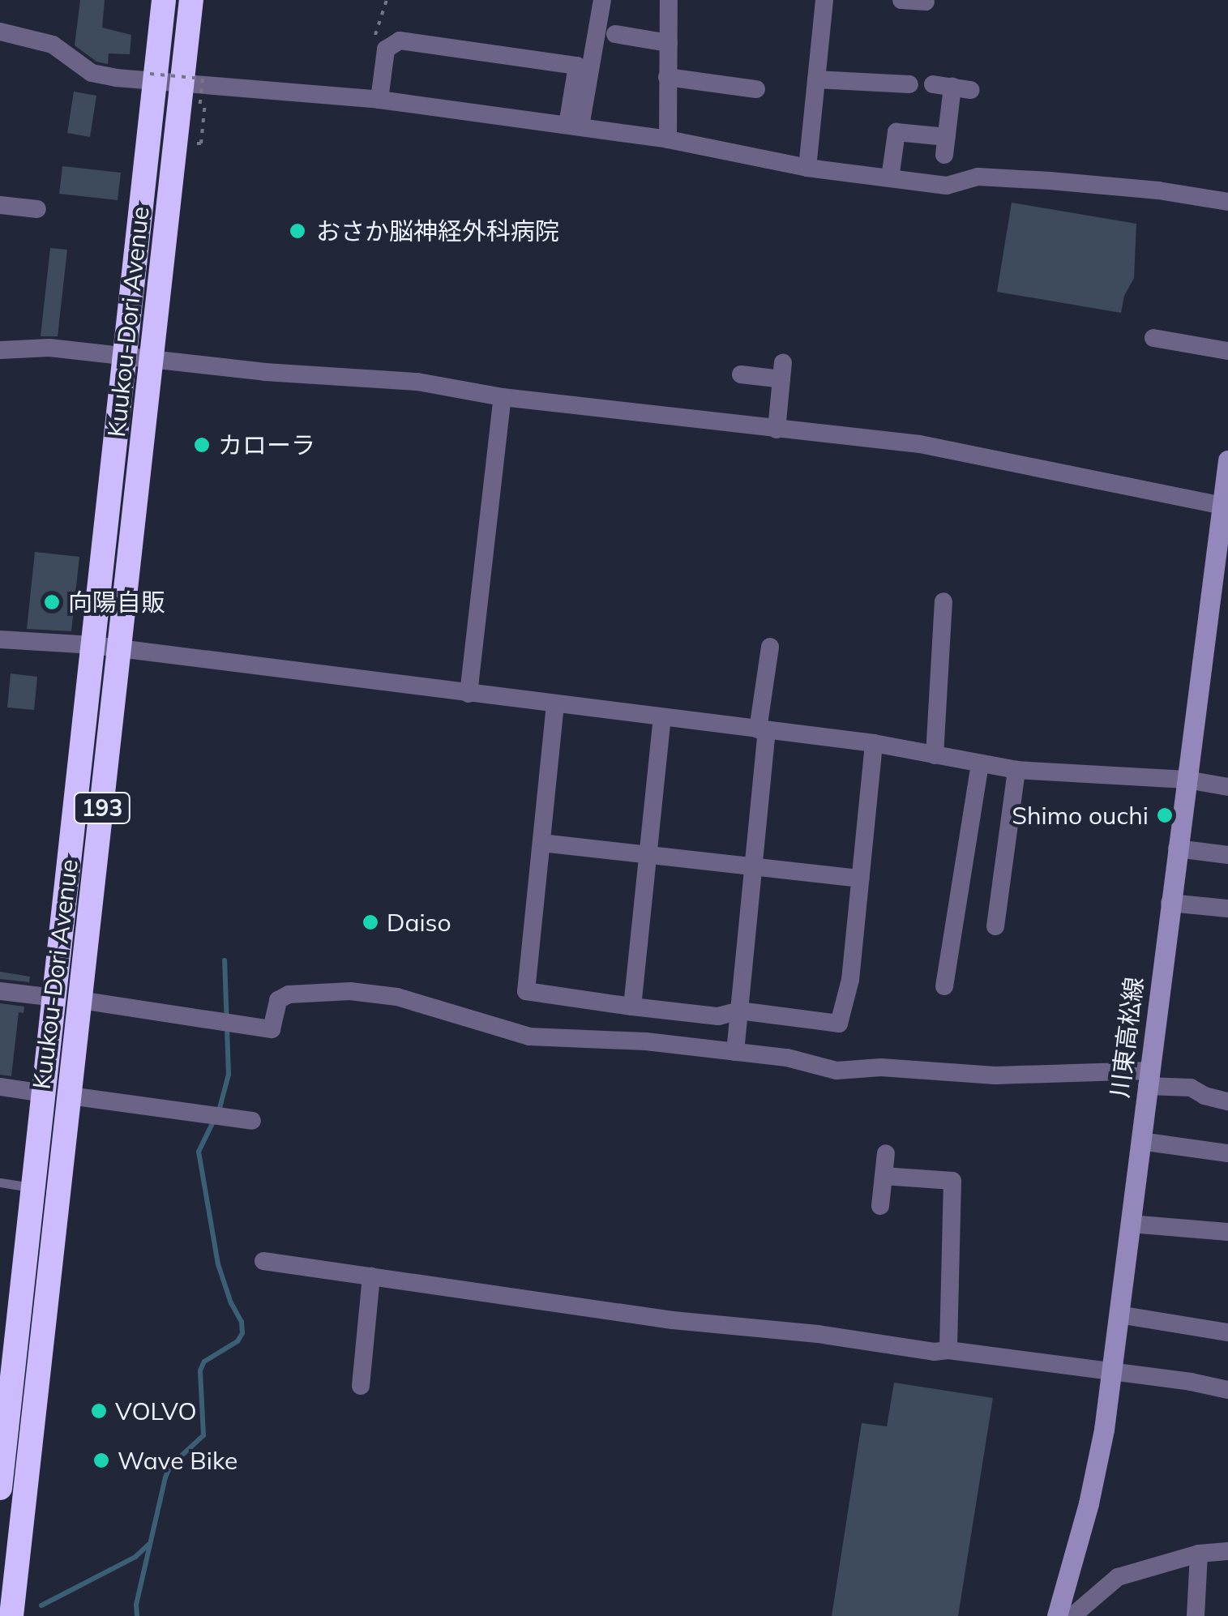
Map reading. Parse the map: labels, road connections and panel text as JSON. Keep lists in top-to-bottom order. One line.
{"streets":{"highway":["Kuukou-Dori Avenue","193"],"main road":["川東高松線"]},"places":["おさか脳神経外科病院","カローラ","向陽自販","Shimo ouchi","Daiso","VOLVO","Wave Bike"]}
